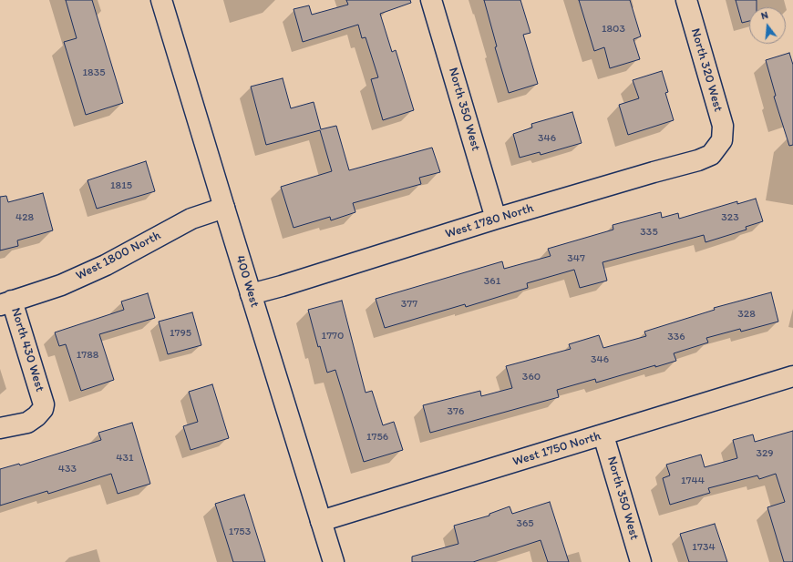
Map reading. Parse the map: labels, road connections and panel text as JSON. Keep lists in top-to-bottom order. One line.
{"streets":{"street":["North 320 West","North 350 West","West 1780 North","West 1800 North","400 West","North 430 West","West 1750 North"]},"crossings":[["North 320 West","West 1780 North"],["North 350 West","West 1780 North"],["North 350 West","West 1750 North"],["West 1780 North","400 West"],["West 1800 North","400 West"],["West 1800 North","North 430 West"],["400 West","West 1750 North"]],"house_numbers":["1803","1835","346","1815","428","323","335","347","361","377","328","1795","1770","336","1788","346","360","376","1756","329","431","433","1744","365","1753","1734"],"north":"top"}
